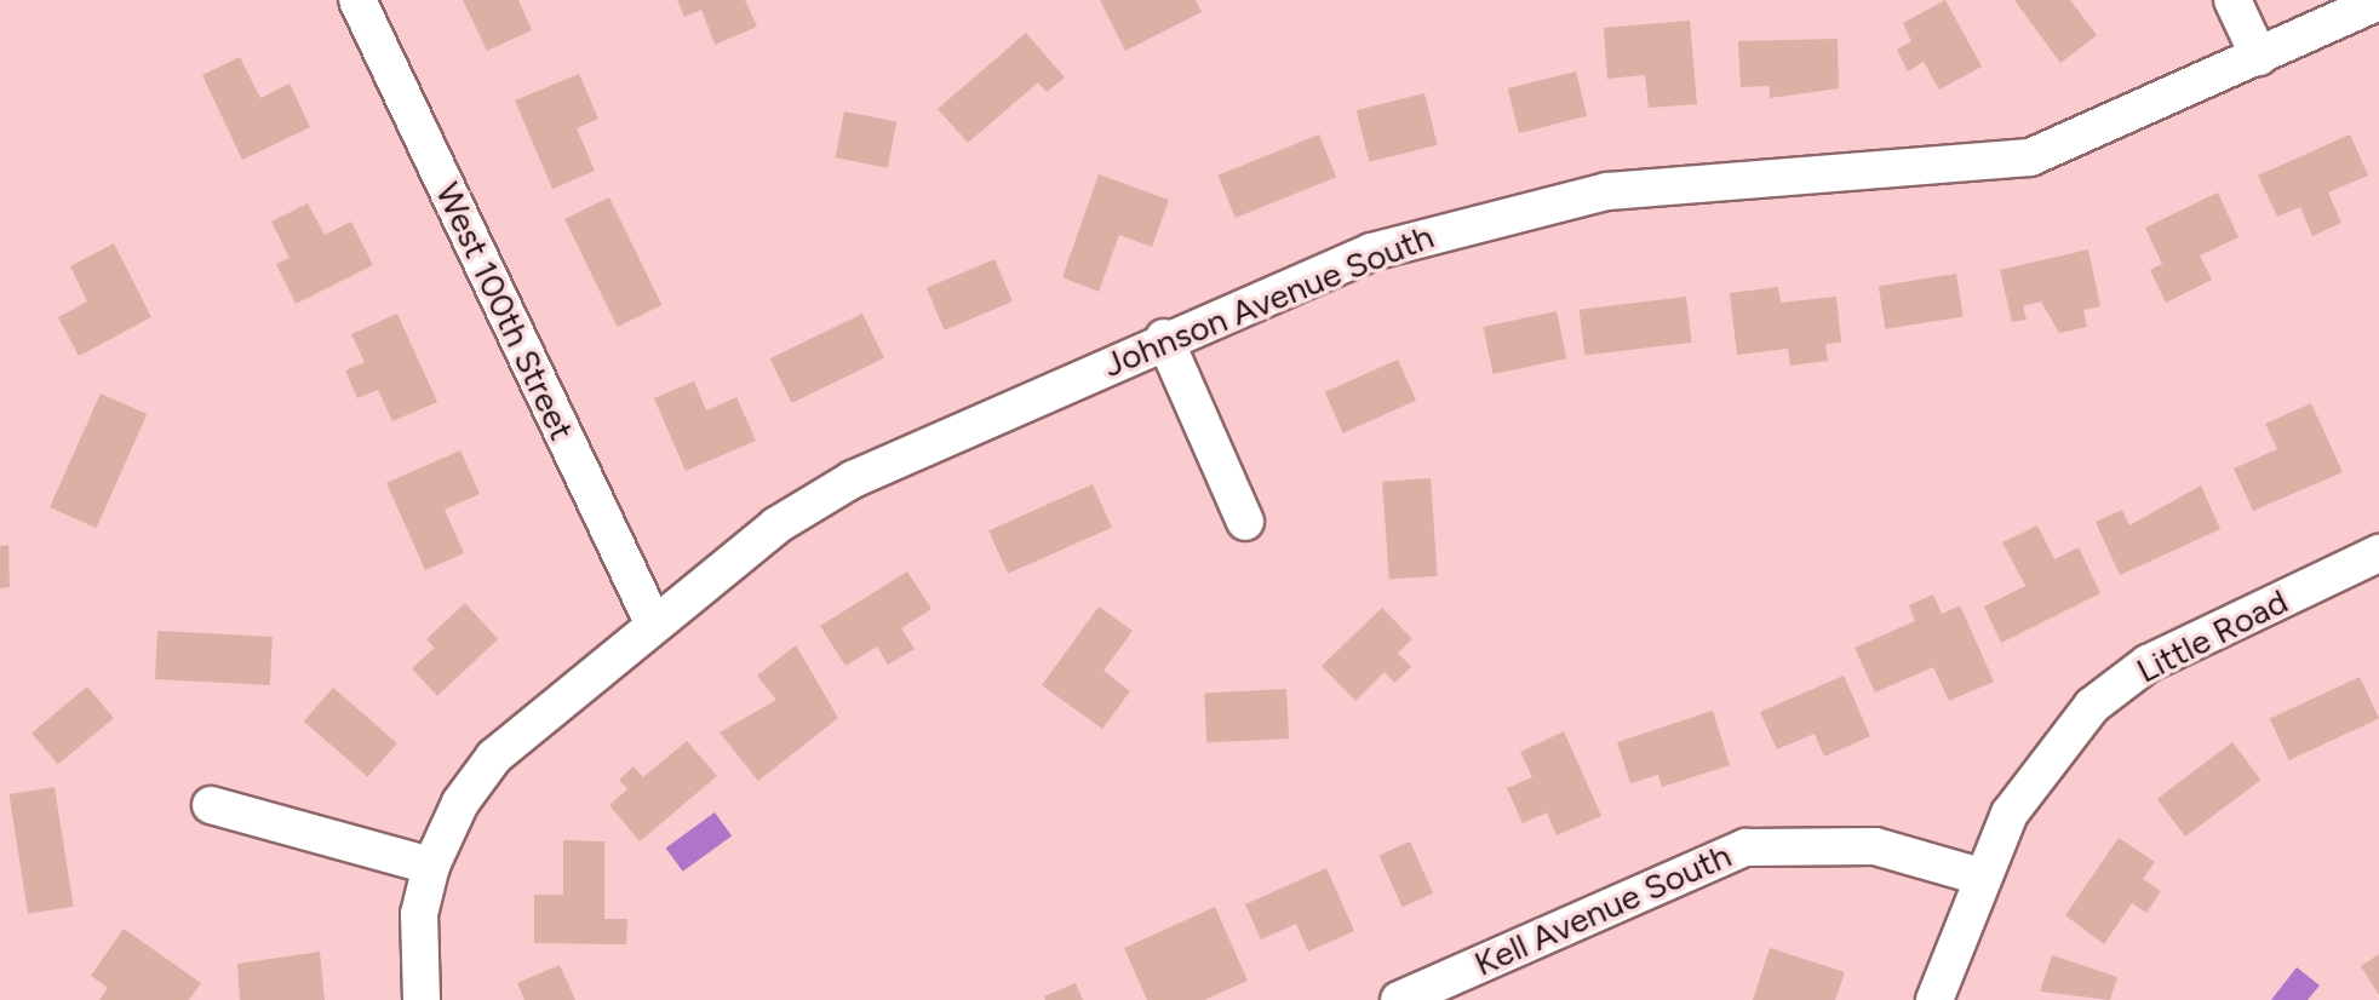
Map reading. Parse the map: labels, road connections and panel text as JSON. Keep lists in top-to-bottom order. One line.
{"streets":{"street":["Johnson Avenue South","West 100th Street","Little Road","Kell Avenue South"]},"crossings":[["Johnson Avenue South","West 100th Street"],["Little Road","Kell Avenue South"]]}
